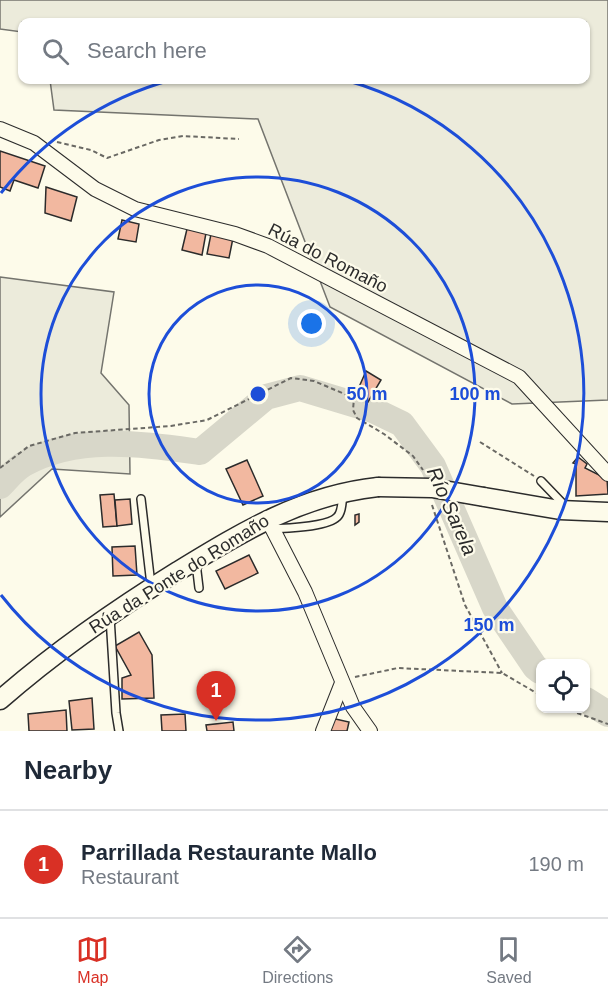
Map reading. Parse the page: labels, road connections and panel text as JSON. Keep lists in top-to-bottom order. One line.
{"streets":{"main road":["Rúa da Ponte do Romaño"],"street":["Rúa do Romaño"]},"water":["Río Sarela"],"page":{"search":"Search here","pins":"1","heading":"Nearby","list":[{"mark":"1","name":"Parrillada Restaurante Mallo","note":"Restaurant","value":"190 m"}],"nav":["Map","Directions","Saved"]},"rings":["50 m","100 m","150 m"]}
